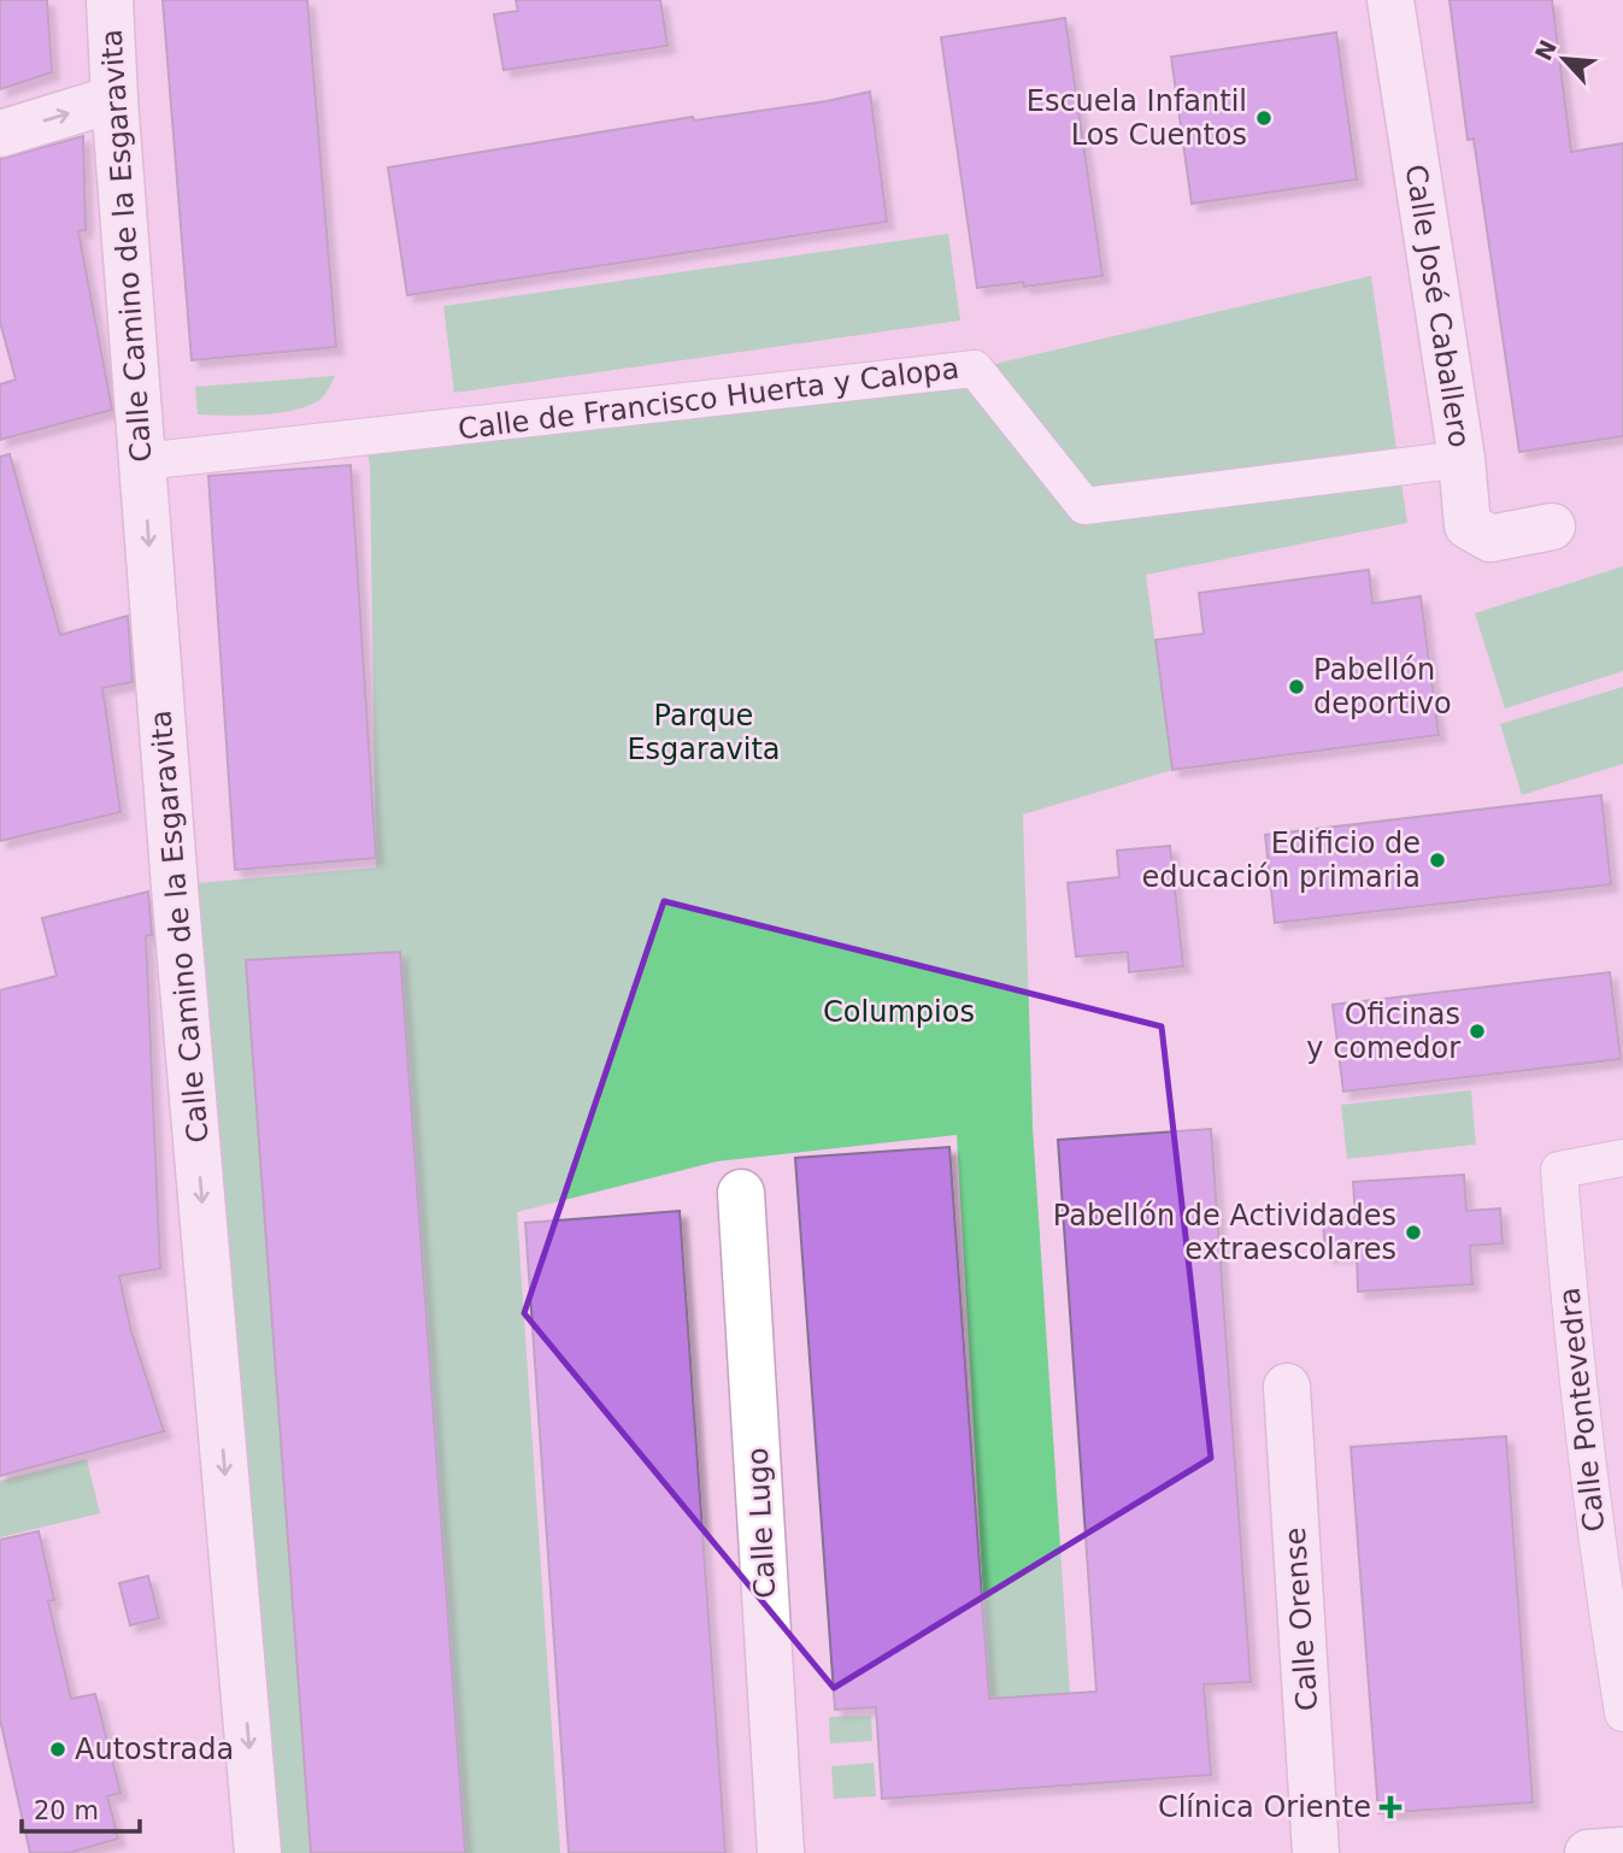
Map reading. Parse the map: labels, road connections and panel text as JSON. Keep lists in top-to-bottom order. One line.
{"streets":{"street":["Calle Camino de la Esgaravita","Calle José Caballero","Calle de Francisco Huerta y Calopa","Calle Pontevedra","Calle Lugo","Calle Orense"]},"crossings":[["Calle Camino de la Esgaravita","Calle de Francisco Huerta y Calopa"],["Calle José Caballero","Calle de Francisco Huerta y Calopa"]],"one_way":["Calle Camino de la Esgaravita"],"parks":["Parque Esgaravita","Columpios"],"places":{"other":["Escuela Infantil Los Cuentos","Pabellón deportivo","Edificio de educación primaria","Oficinas y comedor","Pabellón de Actividades extraescolares","Autostrada"],"health":["Clínica Oriente"]},"scale_bar":"20 m","north":"top left"}
